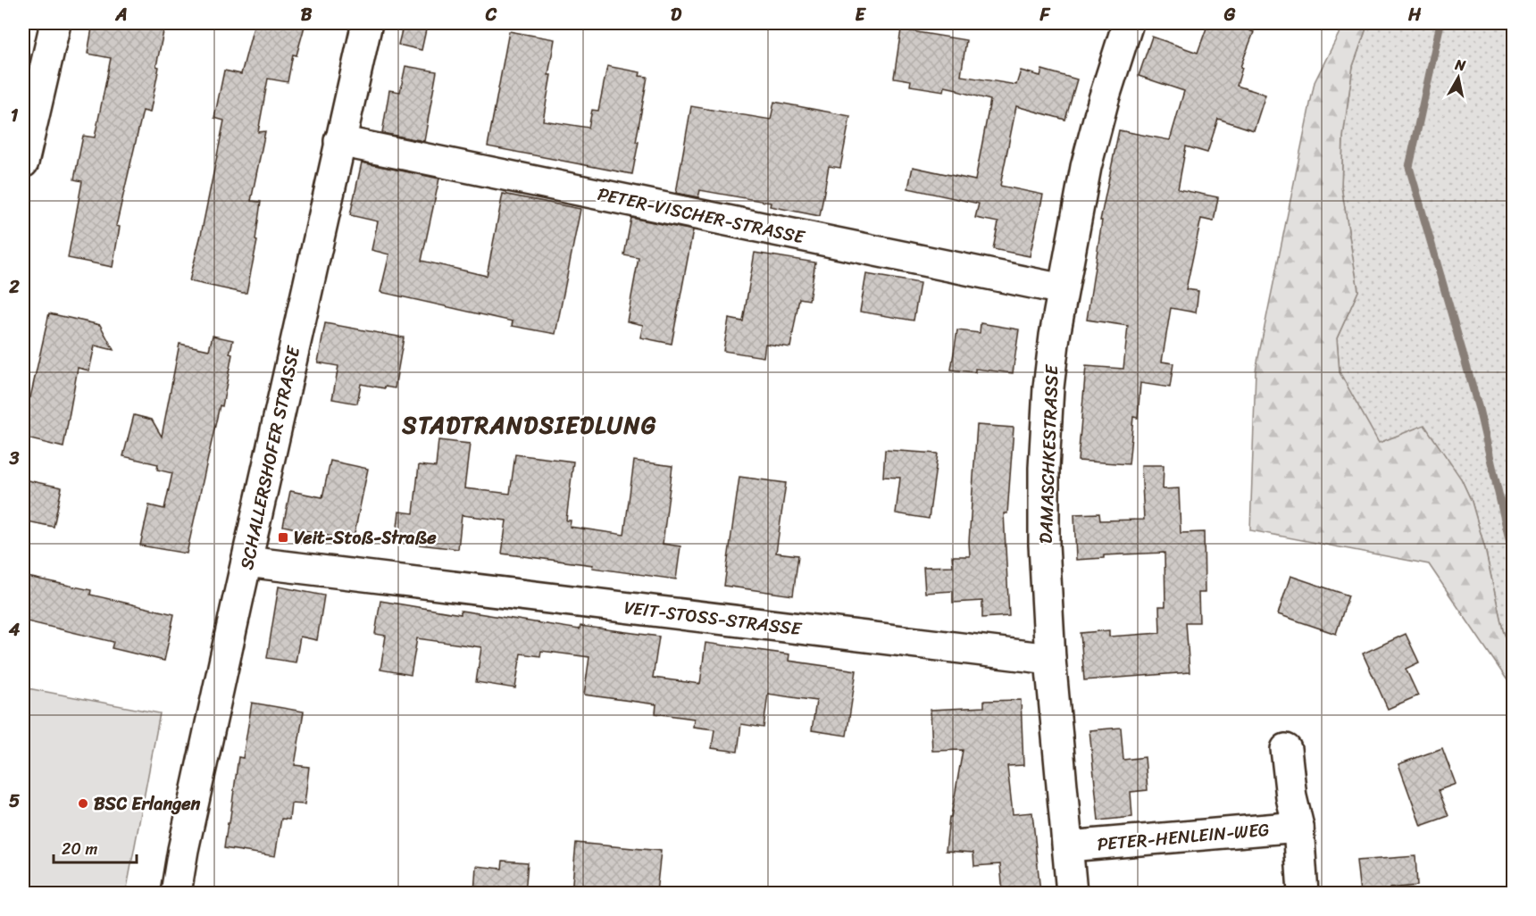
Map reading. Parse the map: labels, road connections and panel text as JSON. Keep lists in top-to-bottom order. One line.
{"streets":{"street":["PETER-VISCHER-STRASSE","DAMASCHKESTRASSE","SCHALLERSHOFER STRASSE","VEIT-STOSS-STRASSE","PETER-HENLEIN-WEG"]},"crossings":[["PETER-VISCHER-STRASSE","DAMASCHKESTRASSE"],["PETER-VISCHER-STRASSE","SCHALLERSHOFER STRASSE"],["DAMASCHKESTRASSE","VEIT-STOSS-STRASSE"],["DAMASCHKESTRASSE","PETER-HENLEIN-WEG"],["SCHALLERSHOFER STRASSE","VEIT-STOSS-STRASSE"]],"districts":["STADTRANDSIEDLUNG"],"places":{"transit":["Veit-Stoß-Straße"],"other":["BSC Erlangen"]},"scale_bar":"20 m","north":"top","grid":{"columns":["A","B","C","D","E","F","G","H"],"rows":["1","2","3","4","5"]}}
